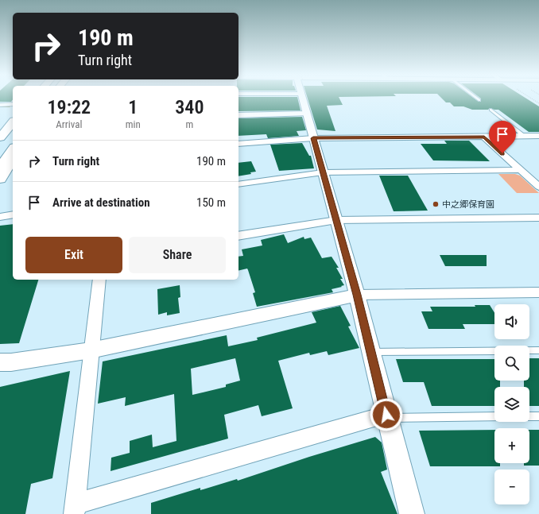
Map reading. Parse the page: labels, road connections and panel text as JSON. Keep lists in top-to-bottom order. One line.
{"places":["中之郷保育園"],"page":{"turn":["190 m","Turn right"],"eta":["19:22","Arrival","1","min","340","m"],"list":[{"name":"Turn right","value":"190 m"},{"name":"Arrive at destination","value":"150 m"}],"buttons":["Exit","Share"],"map_buttons":["+","−"]}}
